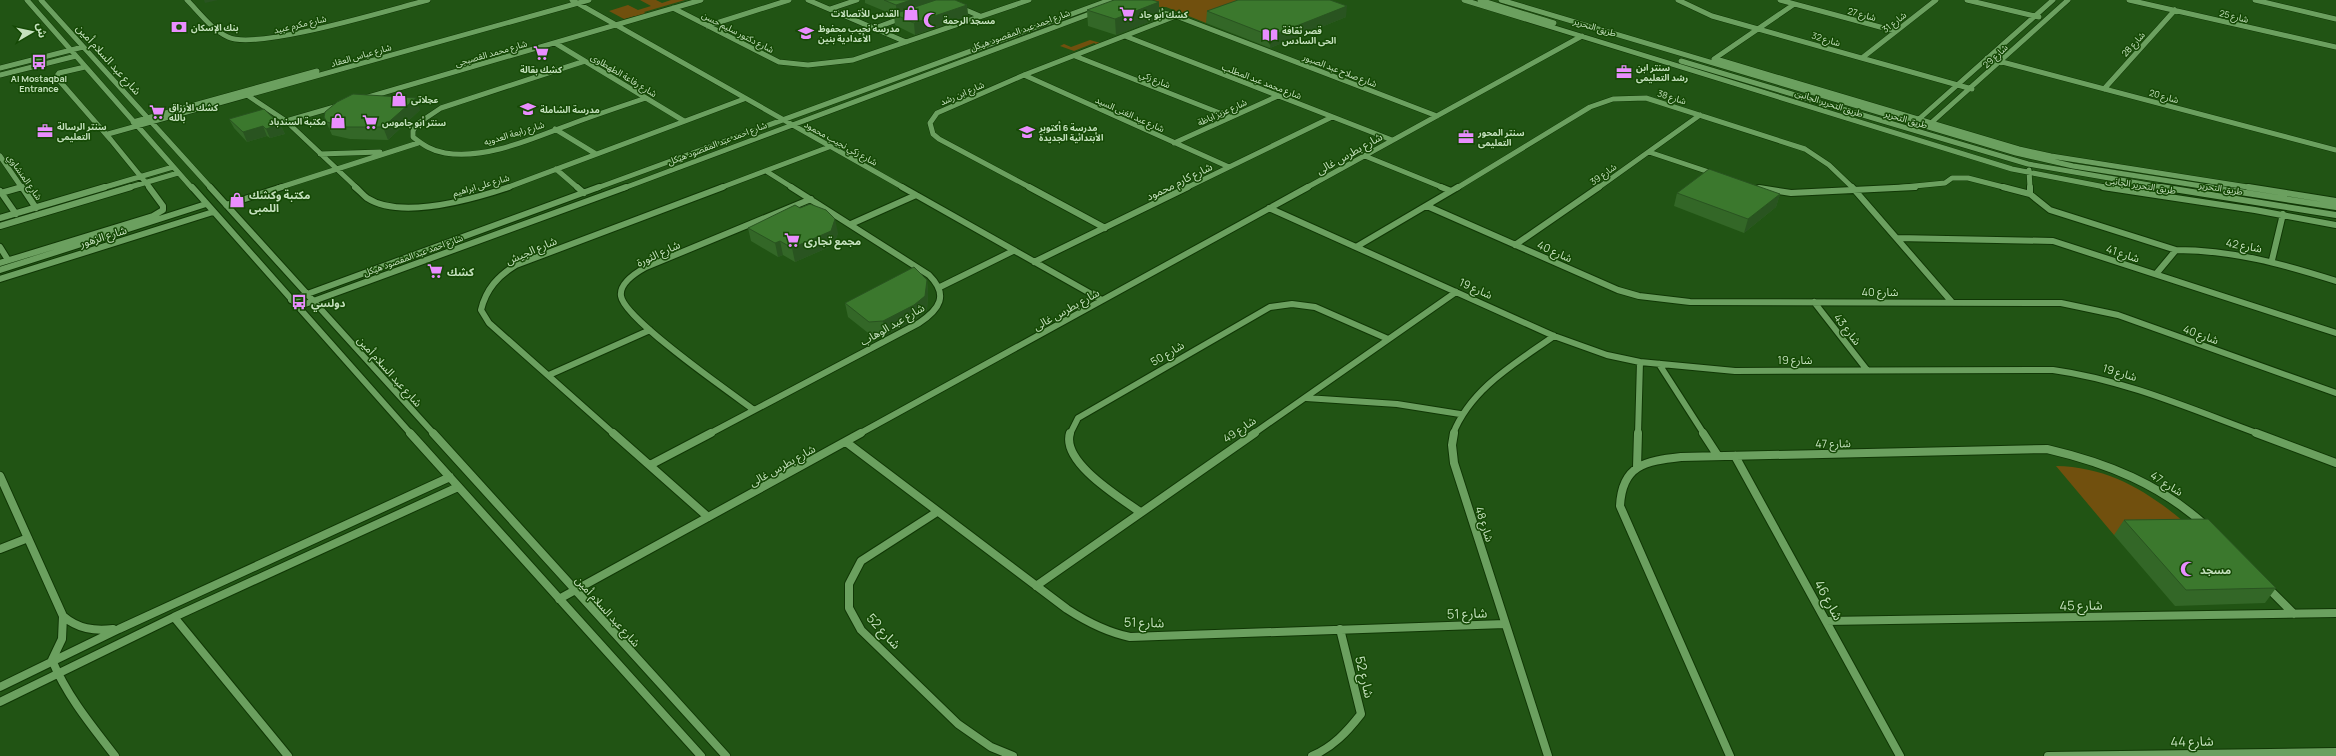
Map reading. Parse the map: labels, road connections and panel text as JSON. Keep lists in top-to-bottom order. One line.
{"streets":{"street":["شارع 27","شارع 25","شارع 31","شارع مكرم عبيد","طريق التحرير","شارع احمد عبد المقصود هيكل","شارع دكتور سليم حسن","شارع 32","شارع 28","شارع محمد القصبجى","شارع عباس العقاد","شارع 29","شارع عبد السلام أمين","شارع صلاح عبد الصبور","شارع رفاعة الطهطاوى","شارع زكي","شارع محمد عبد المطلب","شارع ابن رشد","شارع 20","شارع 38","طريق التحرير الجانبى","شارع عزيز اباظة","شارع عبد الغنى السيد","شارع رابعة العدويه","شارع زكي نجيب محمود","شارع بطرس غالى","شارع 39","شارع المنشاوي","شارع كارم محمود","شارع على ابراهيم","شارع الزهور","شارع 42","شارع الجيش","شارع 40","شارع الثورة","شارع 41","شارع 19","شارع عبد الوهاب","شارع 43","شارع 50","شارع 49","شارع 47","شارع 48","شارع 46","شارع 45","شارع 51","شارع 52","شارع 44"]},"crossings":[["شارع 27","شارع 31"],["شارع 25","شارع 28"],["شارع 31","شارع 32"],["شارع احمد عبد المقصود هيكل","شارع عبد السلام أمين"],["شارع احمد عبد المقصود هيكل","شارع زكي نجيب محمود"],["شارع دكتور سليم حسن","شارع محمد القصبجى"],["شارع 32","شارع 29"],["شارع 28","شارع 20"],["شارع محمد القصبجى","شارع رفاعة الطهطاوى"],["شارع محمد القصبجى","شارع زكي نجيب محمود"],["شارع عباس العقاد","شارع عبد السلام أمين"],["شارع عباس العقاد","شارع زكي نجيب محمود"],["شارع عباس العقاد","شارع على ابراهيم"],["شارع 29","شارع 20"],["شارع 29","طريق التحرير الجانبى"],["شارع عبد السلام أمين","شارع بطرس غالى"],["شارع عبد السلام أمين","شارع الزهور"],["شارع صلاح عبد الصبور","شارع ابن رشد"],["شارع صلاح عبد الصبور","شارع بطرس غالى"],["شارع رفاعة الطهطاوى","شارع رابعة العدويه"],["شارع رفاعة الطهطاوى","شارع على ابراهيم"],["شارع زكي","شارع ابن رشد"],["شارع زكي","شارع عزيز اباظة"],["شارع محمد عبد المطلب","شارع ابن رشد"],["شارع محمد عبد المطلب","شارع عزيز اباظة"],["شارع محمد عبد المطلب","شارع بطرس غالى"],["شارع محمد عبد المطلب","شارع كارم محمود"],["شارع ابن رشد","شارع عبد الغنى السيد"],["شارع ابن رشد","شارع كارم محمود"],["شارع 38","شارع 39"],["شارع 38","شارع 40"],["شارع 38","شارع 41"],["شارع 38","شارع 19"],["طريق التحرير الجانبى","شارع بطرس غالى"],["شارع عزيز اباظة","شارع عبد الغنى السيد"],["شارع عبد الغنى السيد","شارع كارم محمود"],["شارع زكي نجيب محمود","شارع بطرس غالى"],["شارع زكي نجيب محمود","شارع كارم محمود"],["شارع زكي نجيب محمود","شارع على ابراهيم"],["شارع زكي نجيب محمود","شارع الجيش"],["شارع بطرس غالى","شارع الجيش"],["شارع بطرس غالى","شارع 19"],["شارع بطرس غالى","شارع 51"],["شارع 39","شارع 40"],["شارع الجيش","شارع عبد الوهاب"],["شارع 40","شارع 43"],["شارع الثورة","شارع عبد الوهاب"],["شارع 19","شارع 43"],["شارع 19","شارع 49"],["شارع 19","شارع 48"],["شارع 50","شارع 49"],["شارع 49","شارع 51"],["شارع 47","شارع 46"],["شارع 48","شارع 51"],["شارع 46","شارع 45"],["شارع 51","شارع 52"]],"places":{"shop":["القدس للأتصالات","عجلاتى","مكتبة السندباد","مكتبة وكشك اللمبى"],"supermarket":["كشك أبو جاد","كشك بقالة","كشك الأرزاق بالله","سنتر أبو جاموس","مجمع تجارى","كشك"],"mosque":["مسجد الرحمة","مسجد"],"bank":["بنك الإسكان"],"school or university":["مدرسة نجيب محفوظ الأعدادية بنين","مدرسة الشاملة","مدرسة 6 أكتوبر الأبتدائية الجديدة"],"library":["قصر ثقافة الحى السادس"],"bus stop":["Al Mostaqbal Entrance","دولسي"],"office":["سنتر ابن رشد التعليمى","سنتر الرسالة التعليمى","سنتر المحور التعليمى"]},"north":"right"}
